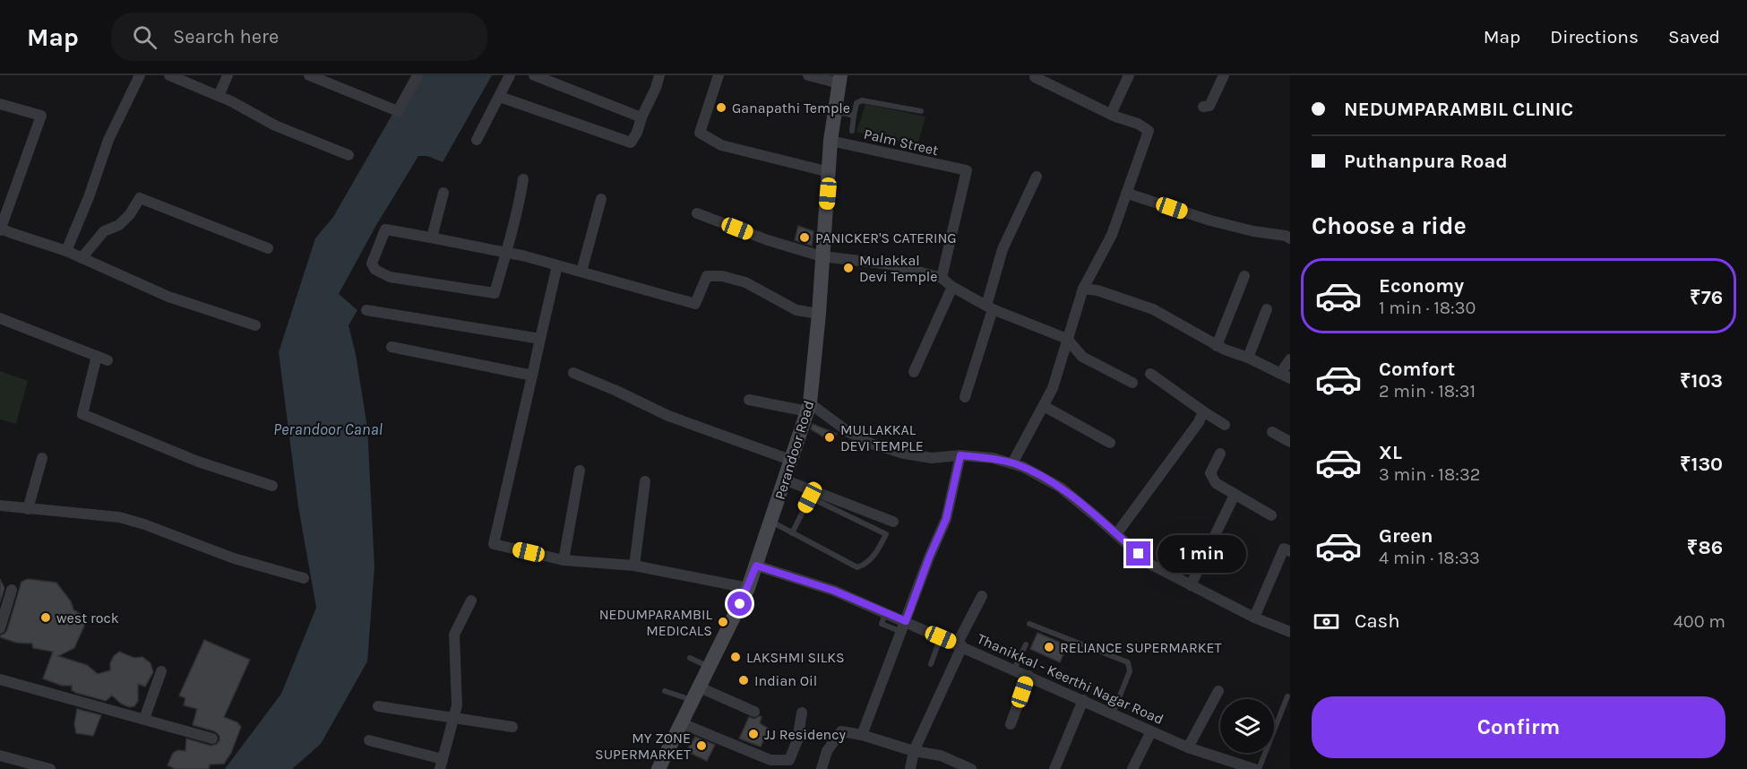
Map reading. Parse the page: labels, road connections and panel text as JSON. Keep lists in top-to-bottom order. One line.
{"streets":{"main road":["Perandoor Road"],"street":["Palm Street","Thanikkal - Keerthi Nagar Road"]},"crossings":[["Palm Street","Perandoor Road"],["Perandoor Road","Thanikkal - Keerthi Nagar Road"]],"water":["Perandoor Canal"],"places":["Ganapathi Temple","PANICKER'S CATERING","Mulakkal Devi Temple","MULLAKKAL DEVI TEMPLE","west rock","NEDUMPARAMBIL MEDICALS","RELIANCE SUPERMARKET","LAKSHMI SILKS","Indian Oil","JJ Residency","MY ZONE SUPERMARKET"],"page":{"header":"Map","search":"Search here","nav":["Map","Directions","Saved"],"banner":["NEDUMPARAMBIL CLINIC","Puthanpura Road"],"heading":"Choose a ride","list":[{"name":"Economy","note":"1 min · 18:30","value":"₹76"},{"name":"Comfort","note":"2 min · 18:31","value":"₹103"},{"name":"XL","note":"3 min · 18:32","value":"₹130"},{"name":"Green","note":"4 min · 18:33","value":"₹86"}],"bubble":"1 min","pay":["Cash","400 m"],"buttons":"Confirm"}}
